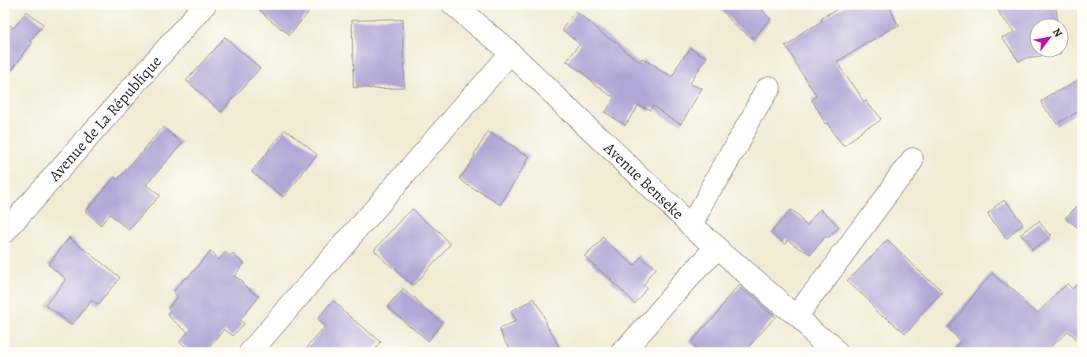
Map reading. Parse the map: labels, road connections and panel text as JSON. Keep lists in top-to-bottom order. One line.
{"streets":{"street":["Avenue de La République","Avenue Benseke"]},"north":"top right"}
